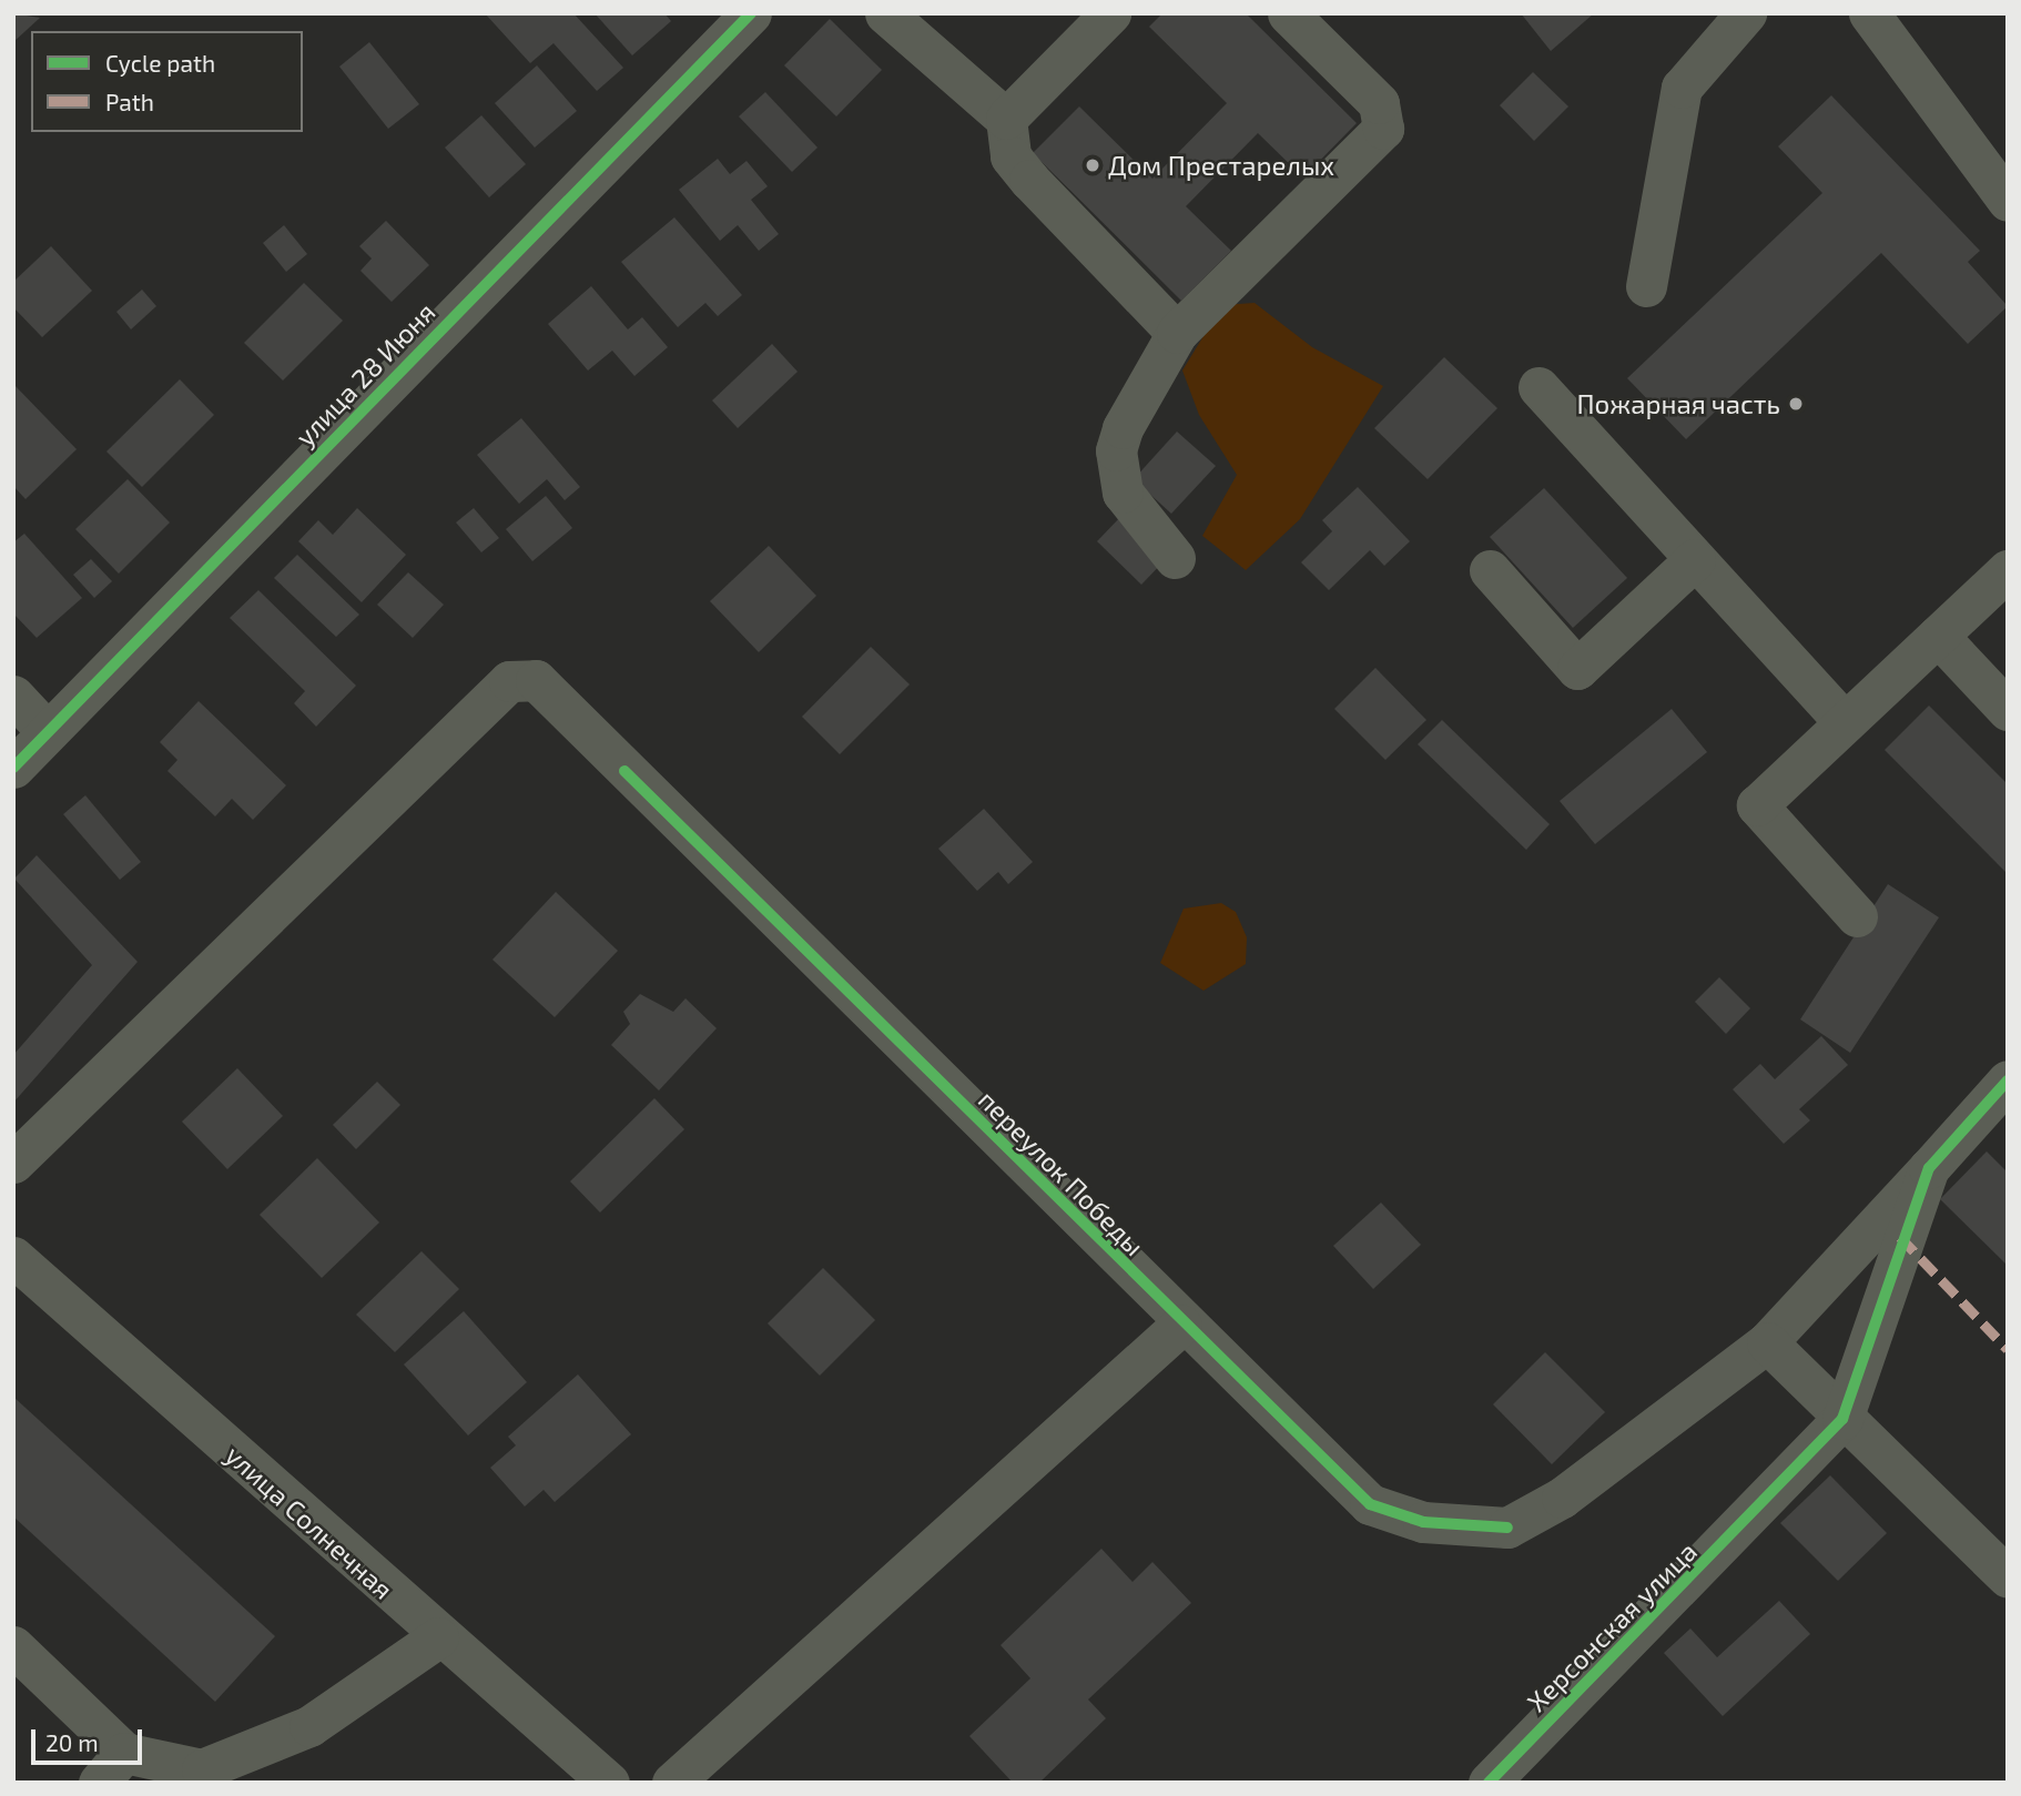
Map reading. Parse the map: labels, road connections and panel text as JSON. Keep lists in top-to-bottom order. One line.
{"streets":{"street":["улица 28 Июня","переулок Победы","улица Солнечная","Херсонская улица"]},"places":["Дом Престарелых","Пожарная часть"],"legend":["Cycle path","Path"],"scale_bar":"20 m"}
